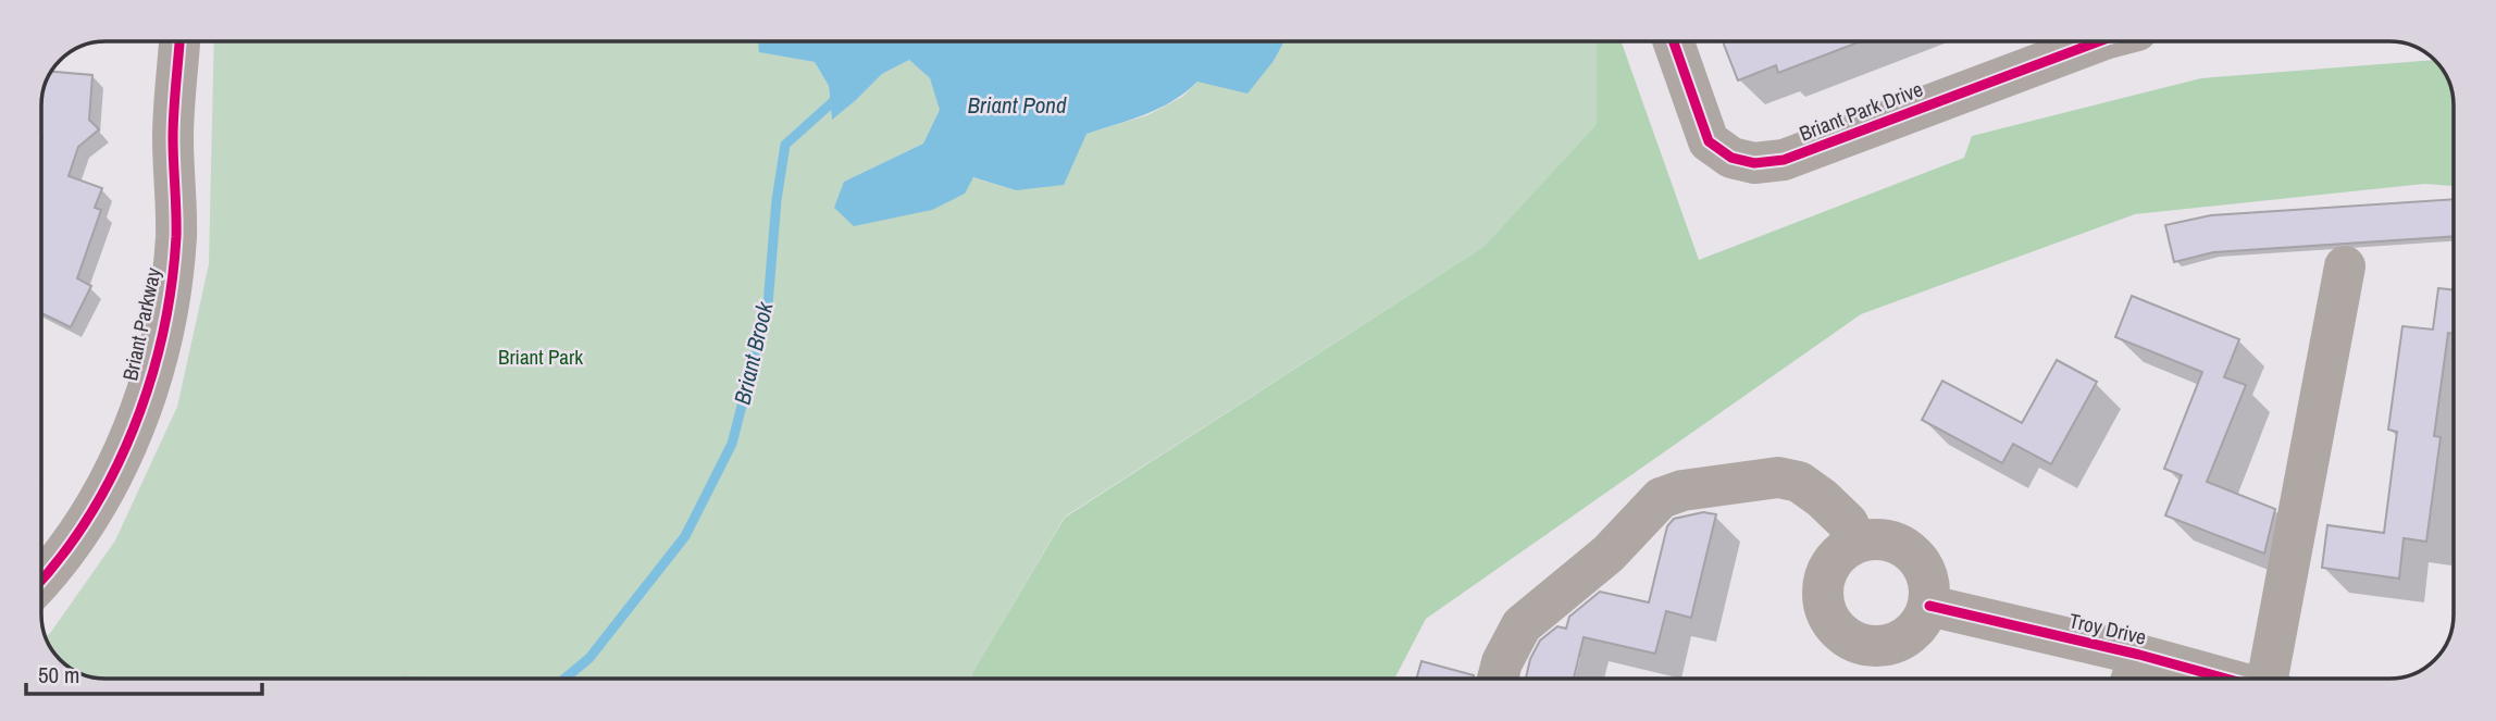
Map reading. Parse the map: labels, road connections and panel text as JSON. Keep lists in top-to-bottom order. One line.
{"streets":{"street":["Briant Park Drive","Briant Parkway","Troy Drive"]},"water":["Briant Pond","Briant Brook"],"parks":["Briant Park"],"scale_bar":"50 m"}
